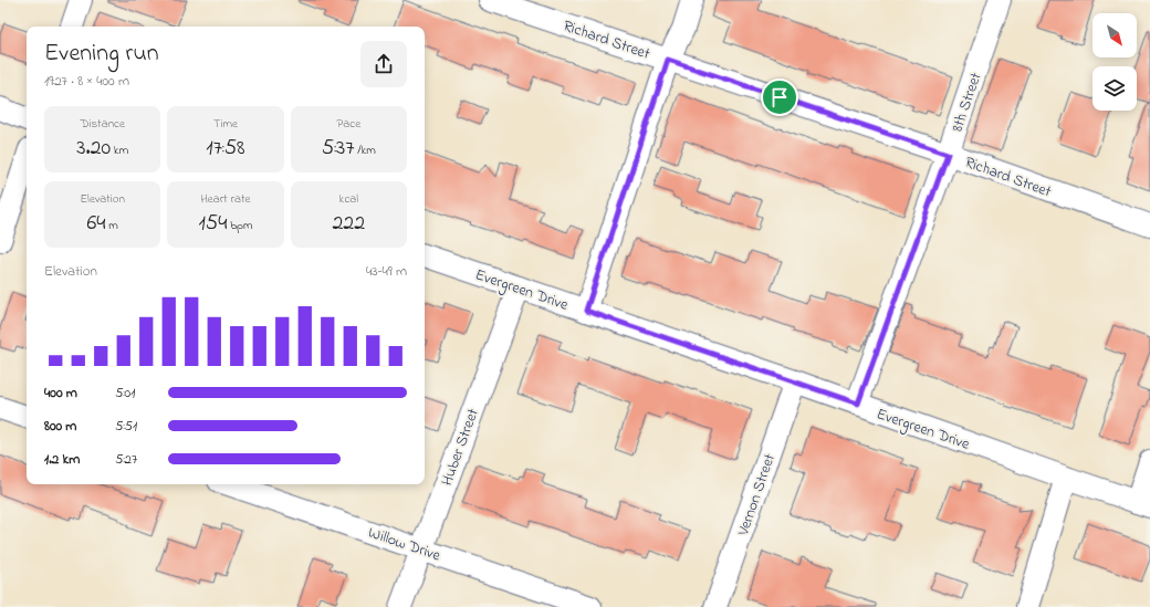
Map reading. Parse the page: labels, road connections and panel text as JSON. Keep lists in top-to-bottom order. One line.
{"streets":{"street":["Richard Street","8th Street","Evergreen Drive","Huber Street","Vernon Street","Willow Drive"]},"crossings":[["Richard Street","8th Street"],["8th Street","Evergreen Drive"],["Evergreen Drive","Huber Street"],["Evergreen Drive","Vernon Street"],["Huber Street","Willow Drive"]],"north":"bottom right","page":{"heading":["Evening run","19:27 · 8 × 400 m"],"stats":[["Distance","3.20 km"],["Time","17:58"],["Pace","5:37 /km"],["Elevation","64 m"],["Heart rate","154 bpm"],["kcal","222"]],"chart":["Elevation","43–49 m"],"list":[{"name":"400 m","note":"5:01"},{"name":"800 m","note":"5:51"},{"name":"1.2 km","note":"5:27"}]}}
